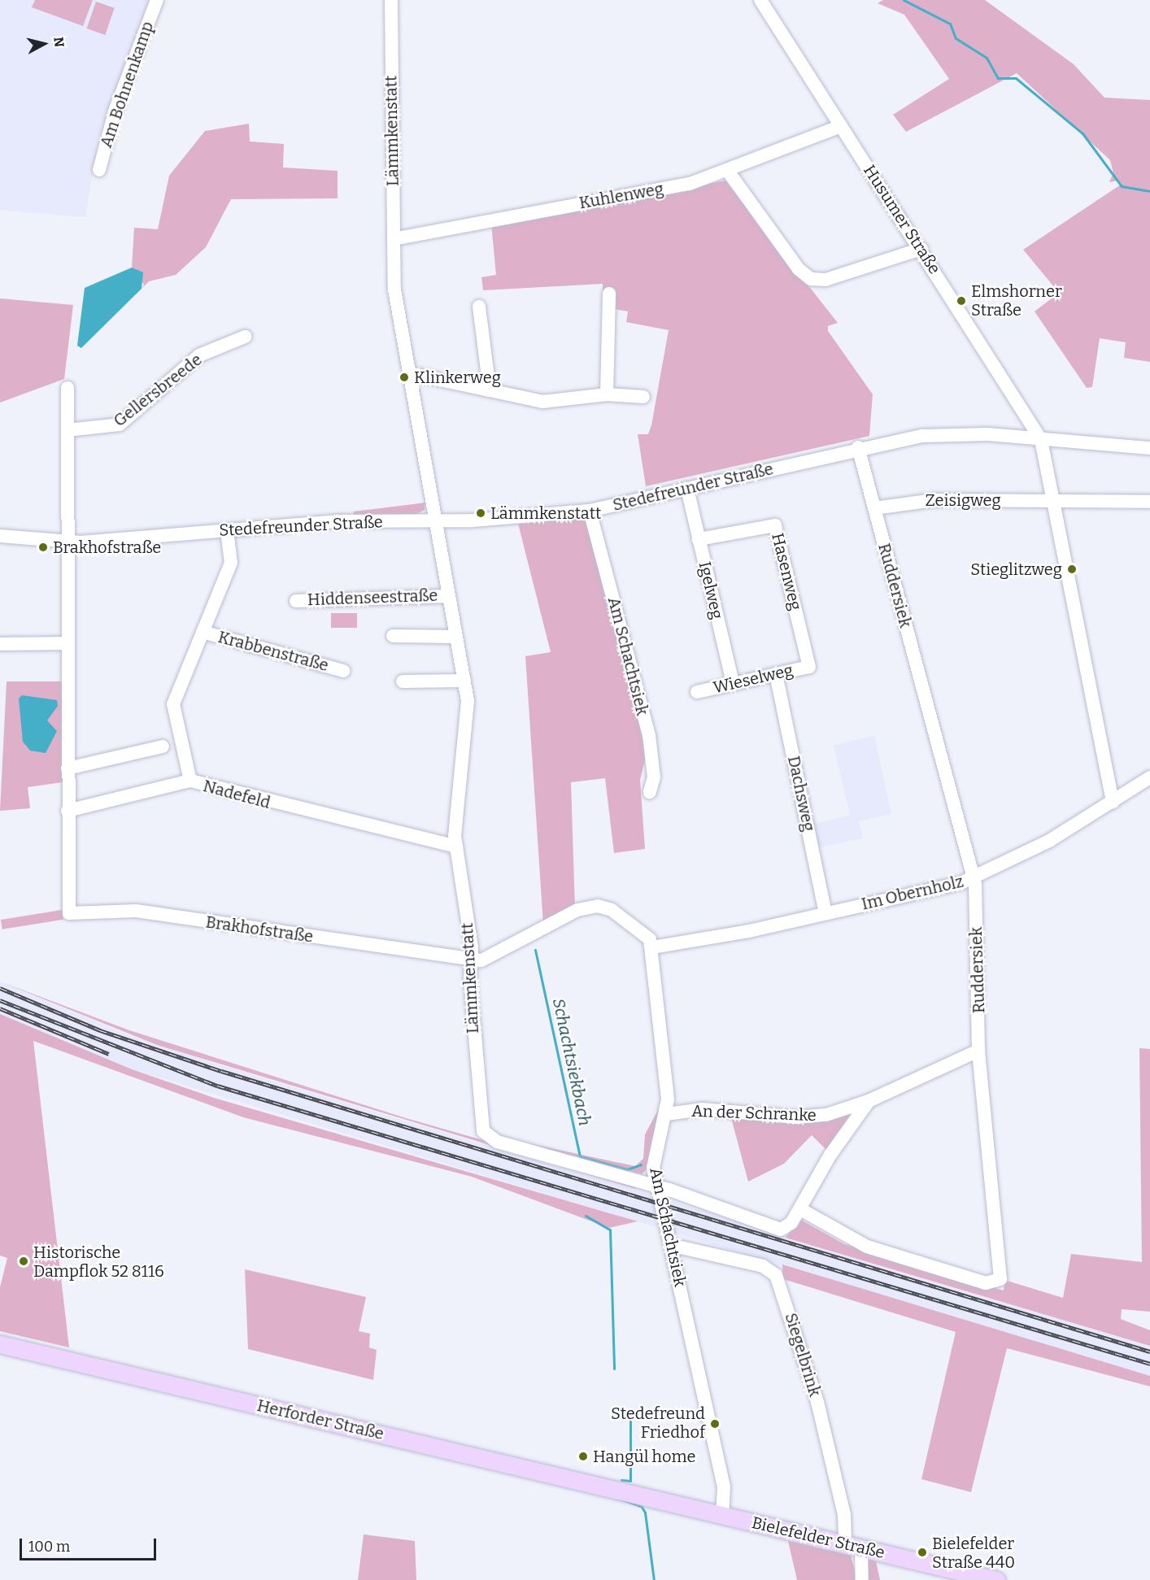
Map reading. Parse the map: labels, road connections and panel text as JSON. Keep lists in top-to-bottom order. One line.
{"streets":{"main road":["Herforder Straße","Bielefelder Straße"],"street":["Am Bohnenkamp","Lämmkenstatt","Kuhlenweg","Husumer Straße","Gellersbreede","Stedefreunder Straße","Zeisigweg","Hasenweg","Ruddersiek","Igelweg","Hiddenseestraße","Krabbenstraße","Am Schachtsiek","Wieselweg","Dachsweg","Nadefeld","Im Obernholz","Brakhofstraße","An der Schranke","Siegelbrink"]},"crossings":[["Lämmkenstatt","Kuhlenweg"],["Lämmkenstatt","Stedefreunder Straße"],["Lämmkenstatt","Hiddenseestraße"],["Lämmkenstatt","Am Schachtsiek"],["Lämmkenstatt","Nadefeld"],["Lämmkenstatt","Brakhofstraße"],["Kuhlenweg","Husumer Straße"],["Husumer Straße","Stedefreunder Straße"],["Stedefreunder Straße","Ruddersiek"],["Stedefreunder Straße","Igelweg"],["Stedefreunder Straße","Am Schachtsiek"],["Stedefreunder Straße","Nadefeld"],["Stedefreunder Straße","Brakhofstraße"],["Zeisigweg","Ruddersiek"],["Hasenweg","Igelweg"],["Hasenweg","Wieselweg"],["Ruddersiek","Im Obernholz"],["Ruddersiek","An der Schranke"],["Igelweg","Wieselweg"],["Krabbenstraße","Nadefeld"],["Am Schachtsiek","Im Obernholz"],["Am Schachtsiek","Brakhofstraße"],["Am Schachtsiek","An der Schranke"],["Am Schachtsiek","Siegelbrink"],["Am Schachtsiek","Bielefelder Straße"],["Wieselweg","Dachsweg"],["Dachsweg","Im Obernholz"],["Im Obernholz","Brakhofstraße"],["Siegelbrink","Bielefelder Straße"],["Herforder Straße","Bielefelder Straße"]],"water":["Schachtsiekbach"],"places":["Elmshorner Straße","Klinkerweg","Lämmkenstatt","Brakhofstraße","Stieglitzweg","Historische Dampflok 52 8116","Stedefreund Friedhof","Hangül home","Bielefelder Straße 440"],"scale_bar":"100 m","north":"right"}
